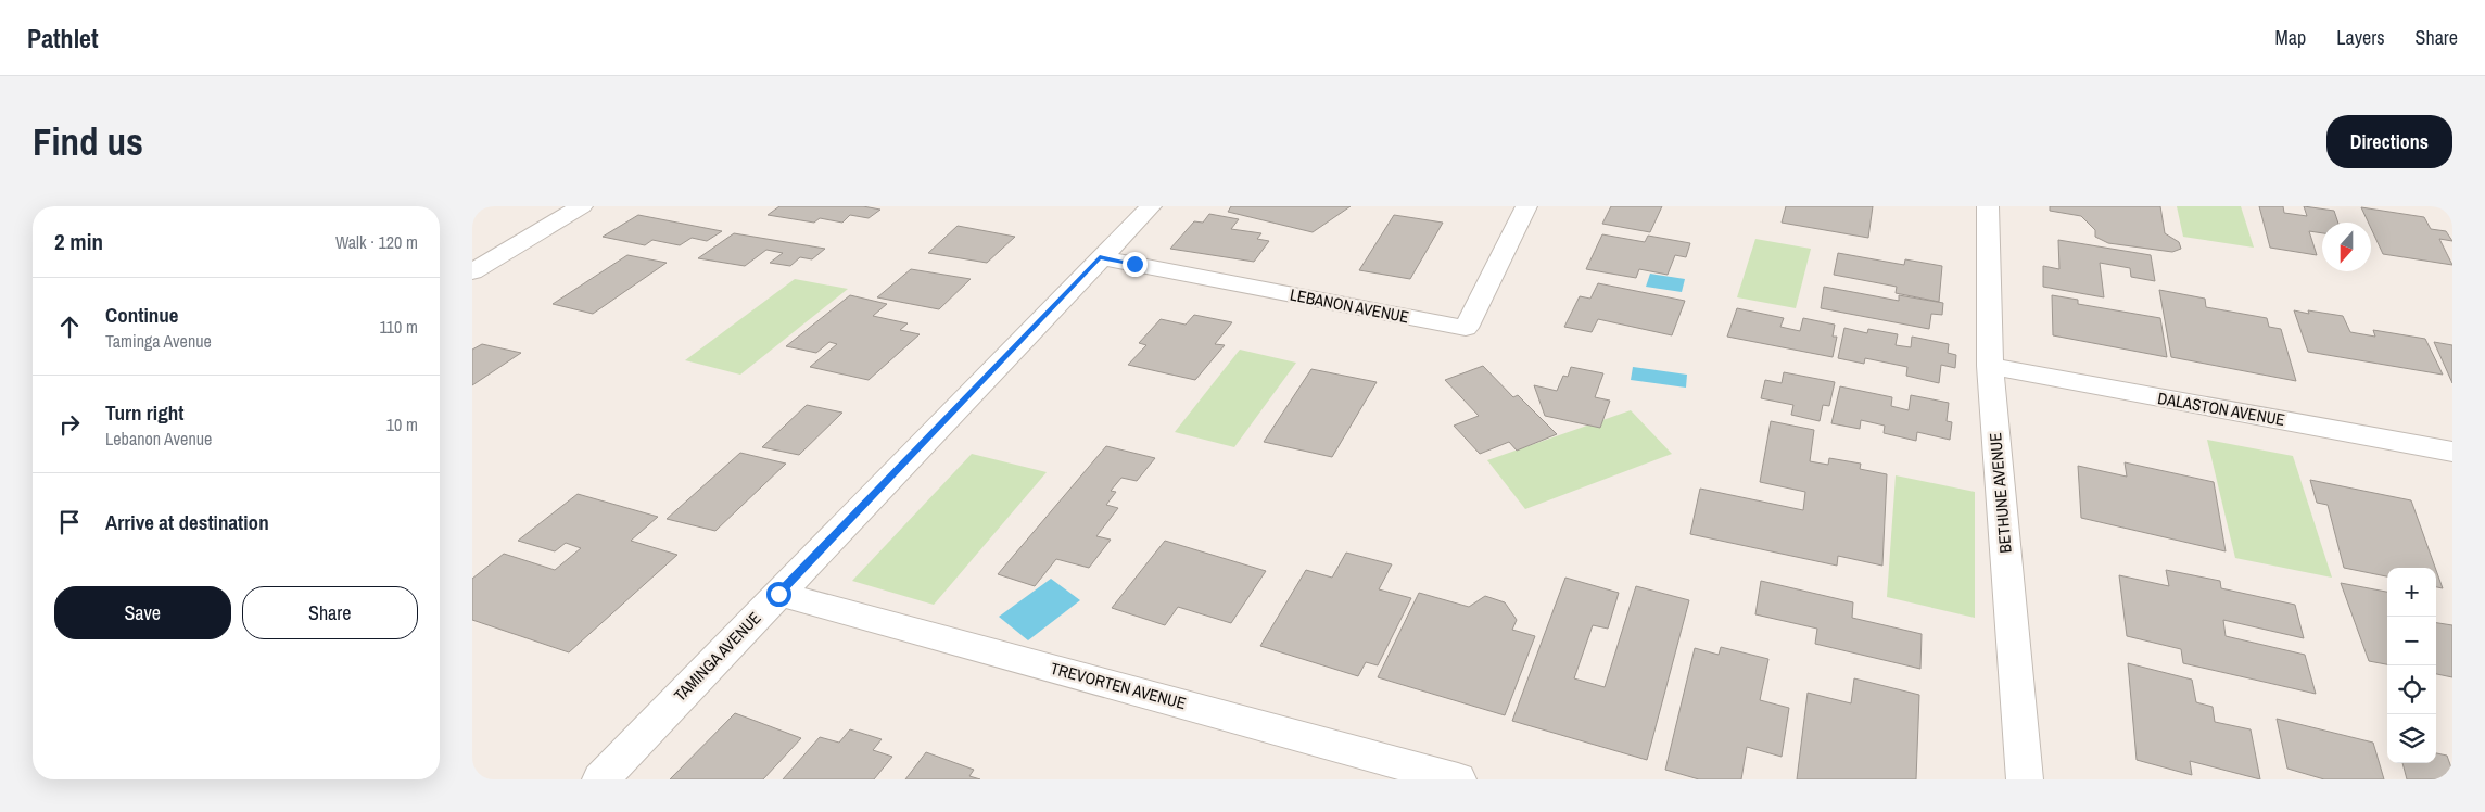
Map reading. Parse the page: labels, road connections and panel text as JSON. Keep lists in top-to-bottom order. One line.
{"streets":{"main road":["LEBANON AVENUE","DALASTON AVENUE","BETHUNE AVENUE","TAMINGA AVENUE","TREVORTEN AVENUE"]},"crossings":[["LEBANON AVENUE","TAMINGA AVENUE"],["DALASTON AVENUE","BETHUNE AVENUE"],["TAMINGA AVENUE","TREVORTEN AVENUE"]],"north":"bottom","page":{"header":"Pathlet","nav":["Map","Layers","Share"],"buttons":["Directions",["Save","Share"]],"title":"Find us","heading":["2 min","Walk · 120 m"],"list":[["Continue","Taminga Avenue","110 m"],["Turn right","Lebanon Avenue","10 m"],"Arrive at destination"],"map_buttons":["+","−"]}}
